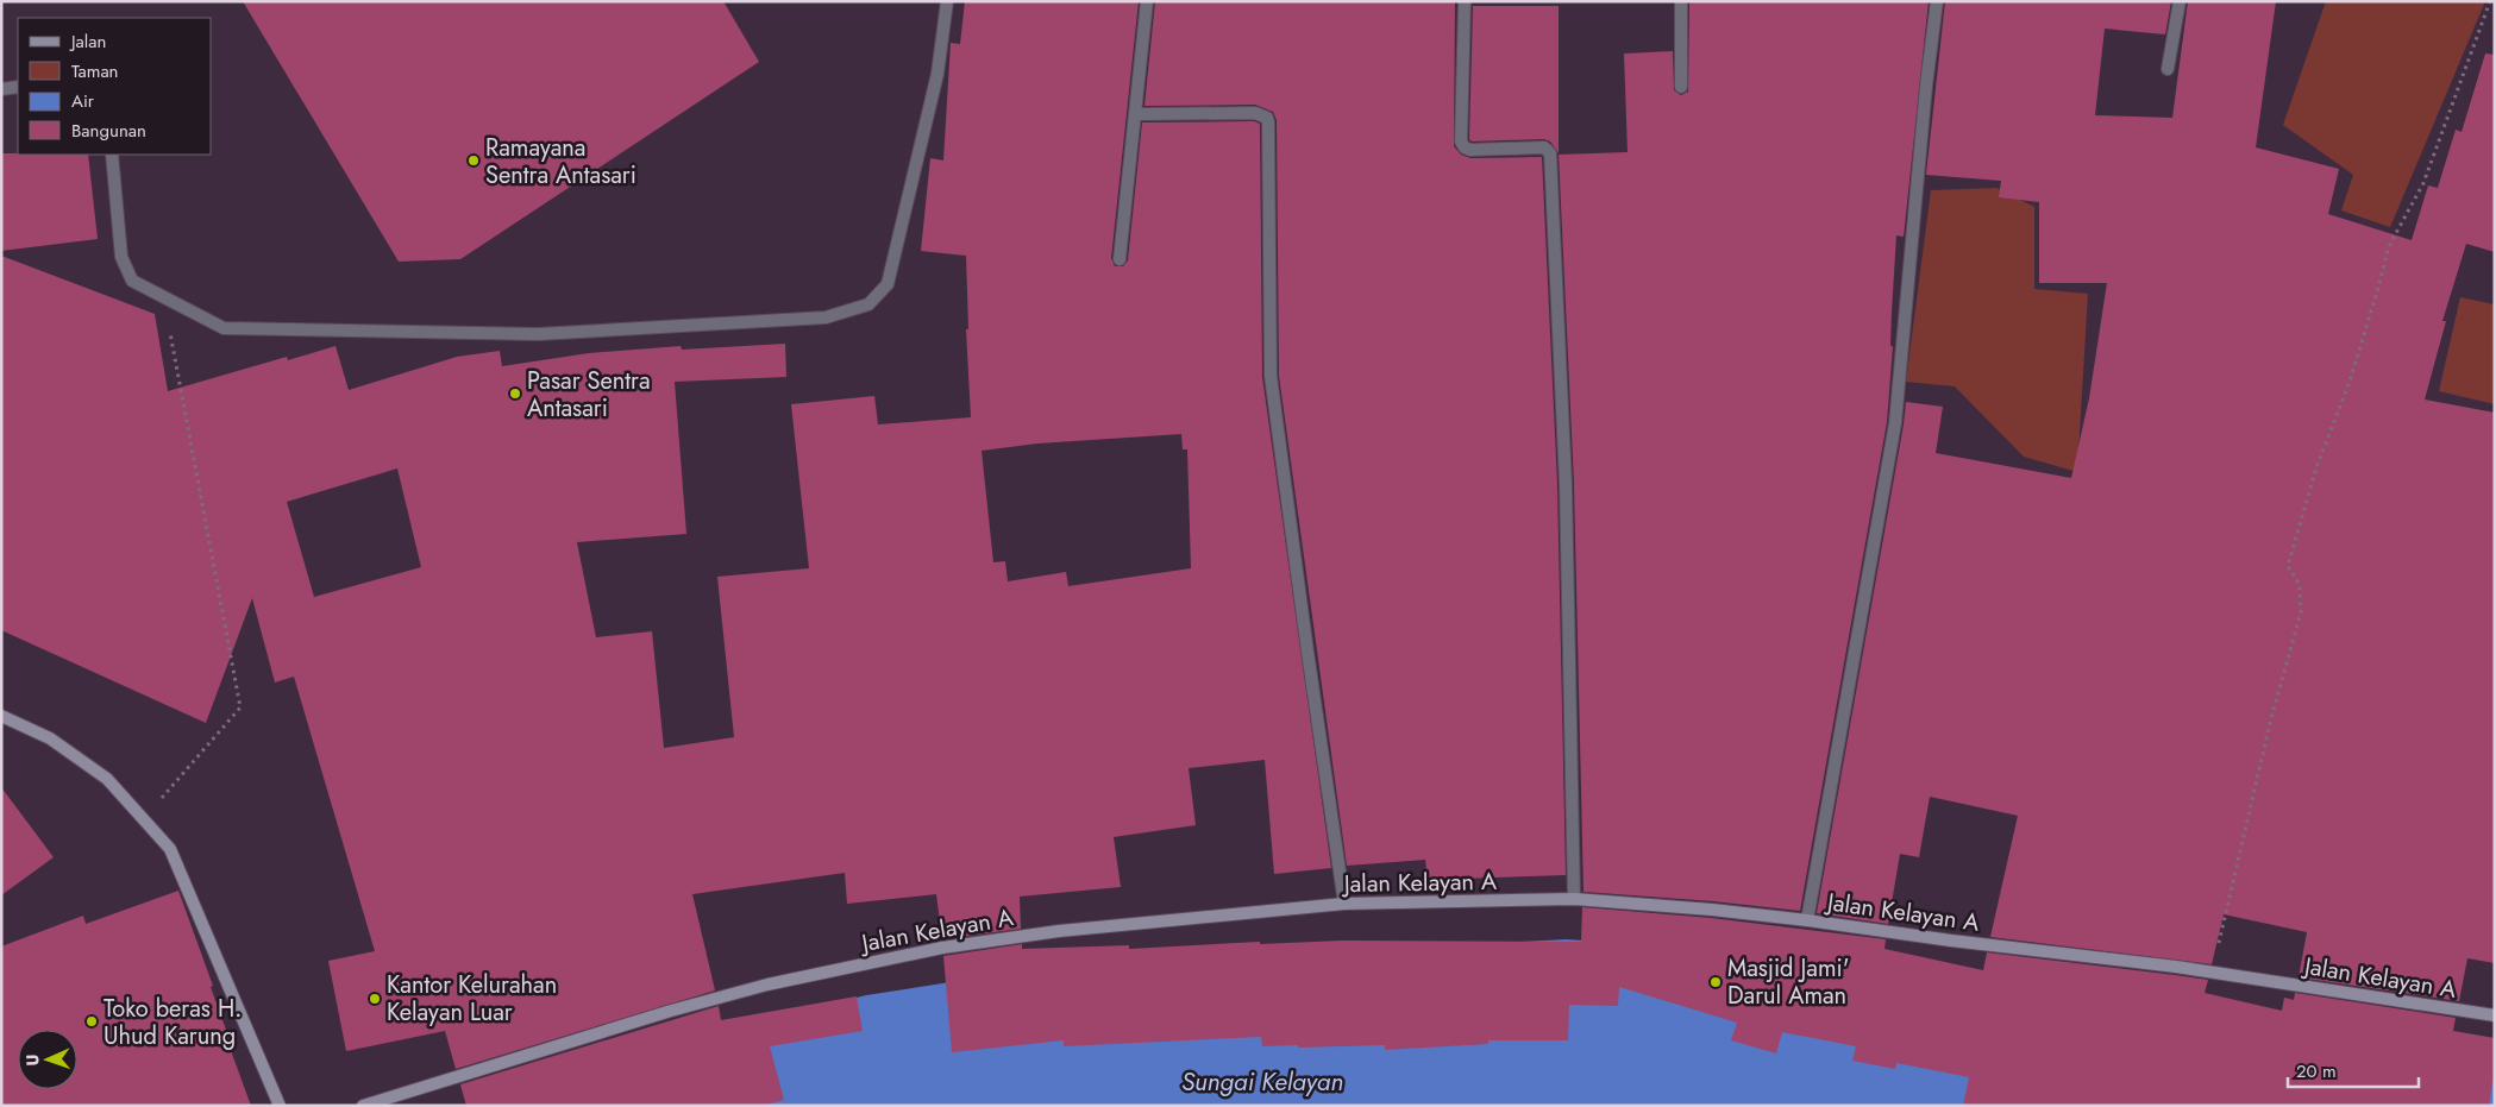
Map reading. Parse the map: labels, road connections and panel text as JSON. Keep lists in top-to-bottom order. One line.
{"streets":{"street":["Jalan Kelayan A"]},"water":["Sungai Kelayan"],"places":["Ramayana Sentra Antasari","Pasar Sentra Antasari","Masjid Jami' Darul Aman","Kantor Kelurahan Kelayan Luar","Toko beras H. Uhud Karung"],"legend":["Jalan","Taman","Air","Bangunan"],"scale_bar":"20 m","north":"left"}
